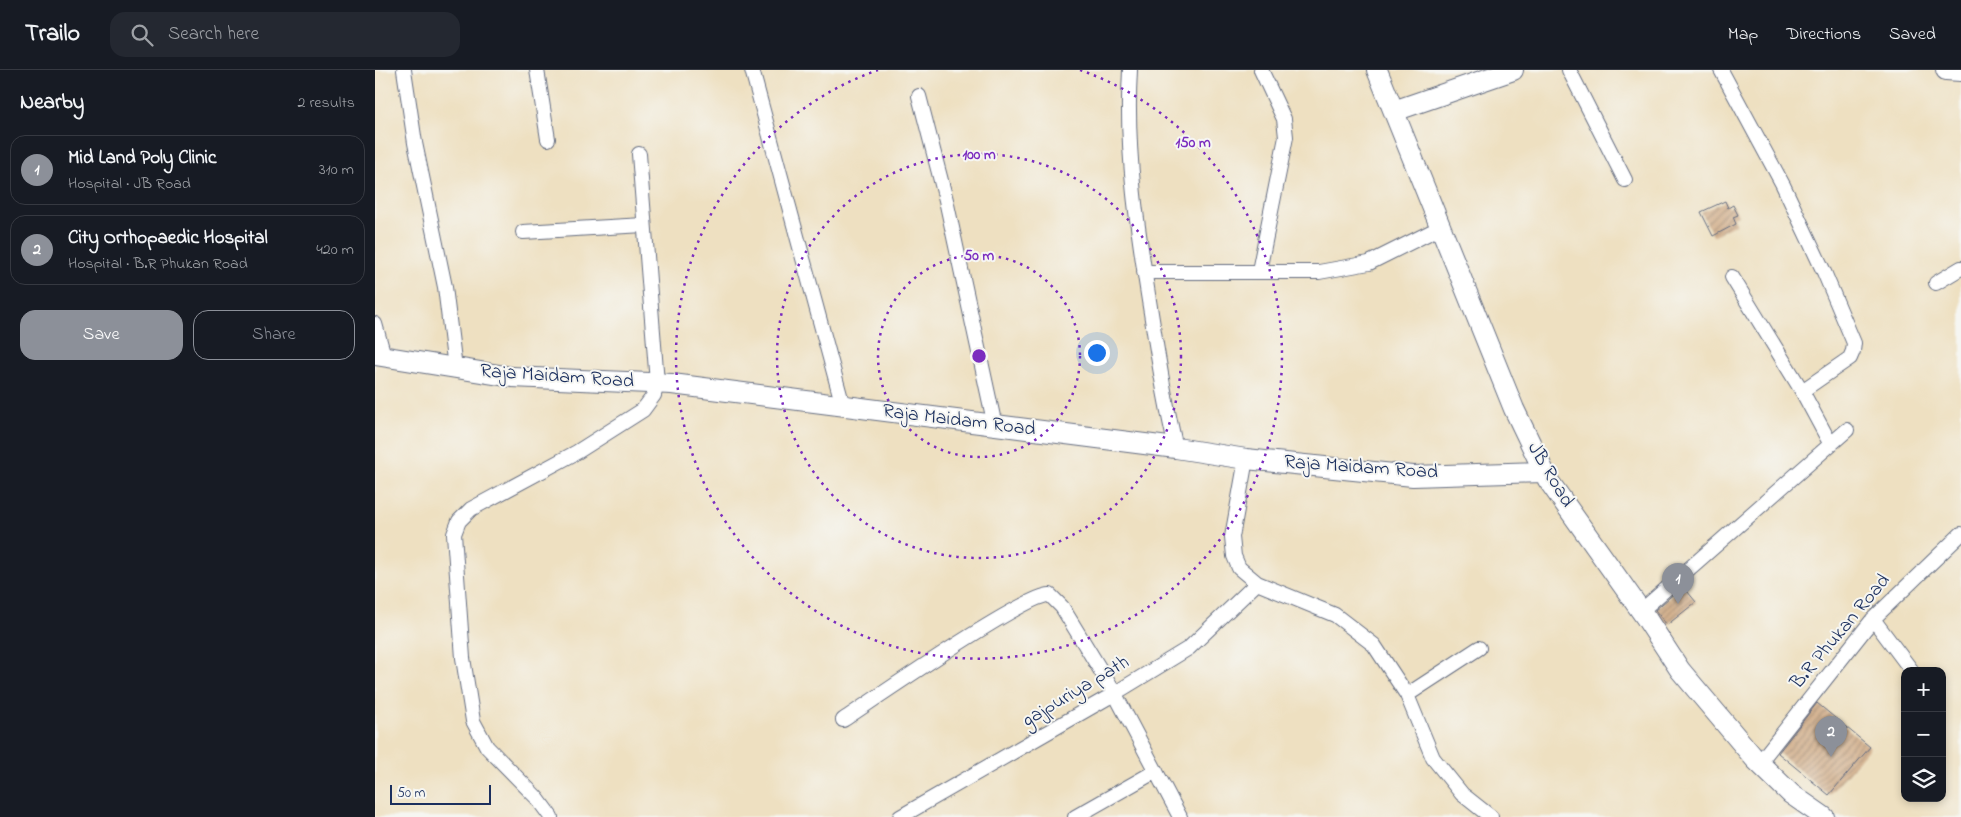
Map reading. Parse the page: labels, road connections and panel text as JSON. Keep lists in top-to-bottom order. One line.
{"streets":{"street":["Raja Maidam Road","JB Road","B.R Phukan Road","gajpuriya path"]},"crossings":[["Raja Maidam Road","JB Road"],["JB Road","B.R Phukan Road"]],"scale_bar":"50 m","page":{"header":"Trailo","search":"Search here","nav":["Map","Directions","Saved"],"heading":["Nearby","2 results"],"list":[{"mark":"1","name":"Mid Land Poly Clinic","note":"Hospital · JB Road","value":"310 m"},{"mark":"2","name":"City Orthopaedic Hospital","note":"Hospital · B.R Phukan Road","value":"420 m"}],"buttons":["Save","Share"],"pins":["1","2"],"map_buttons":["+","−"],"scale":"50 m"},"rings":["150 m","100 m","50 m"]}
